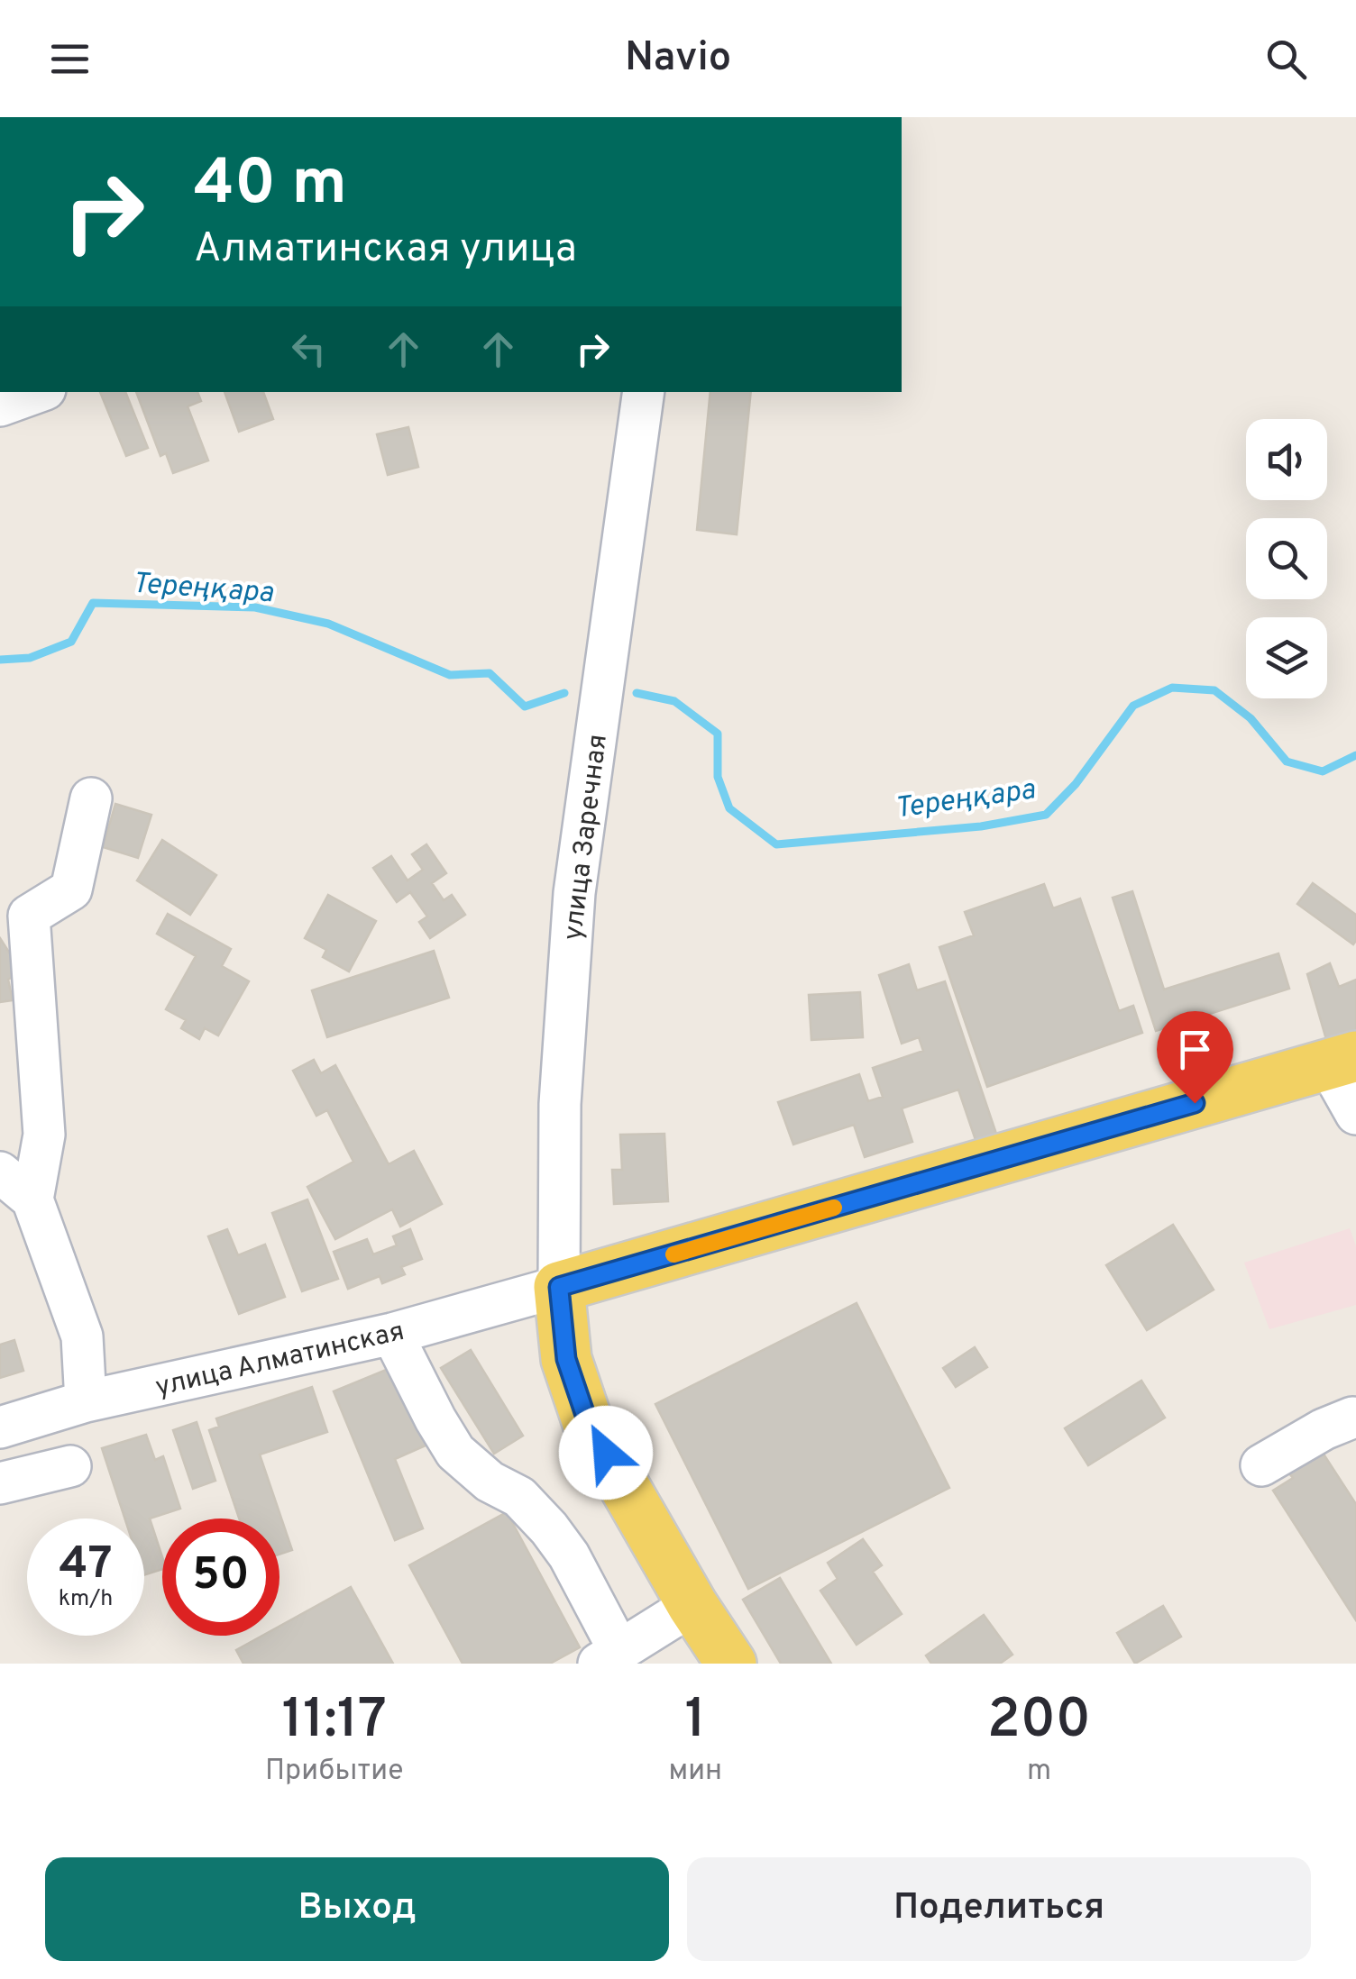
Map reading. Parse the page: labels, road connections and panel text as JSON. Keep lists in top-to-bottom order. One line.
{"streets":{"street":["улица Заречная","улица Алматинская"]},"crossings":[["улица Заречная","улица Алматинская"]],"water":["Тереңқара"],"page":{"header":"Navio","turn":["40 m","Алматинская улица"],"speed":"47 km/h","limit":"50","eta":["11:17","Прибытие","1","мин","200","m"],"buttons":["Выход","Поделиться"]}}
